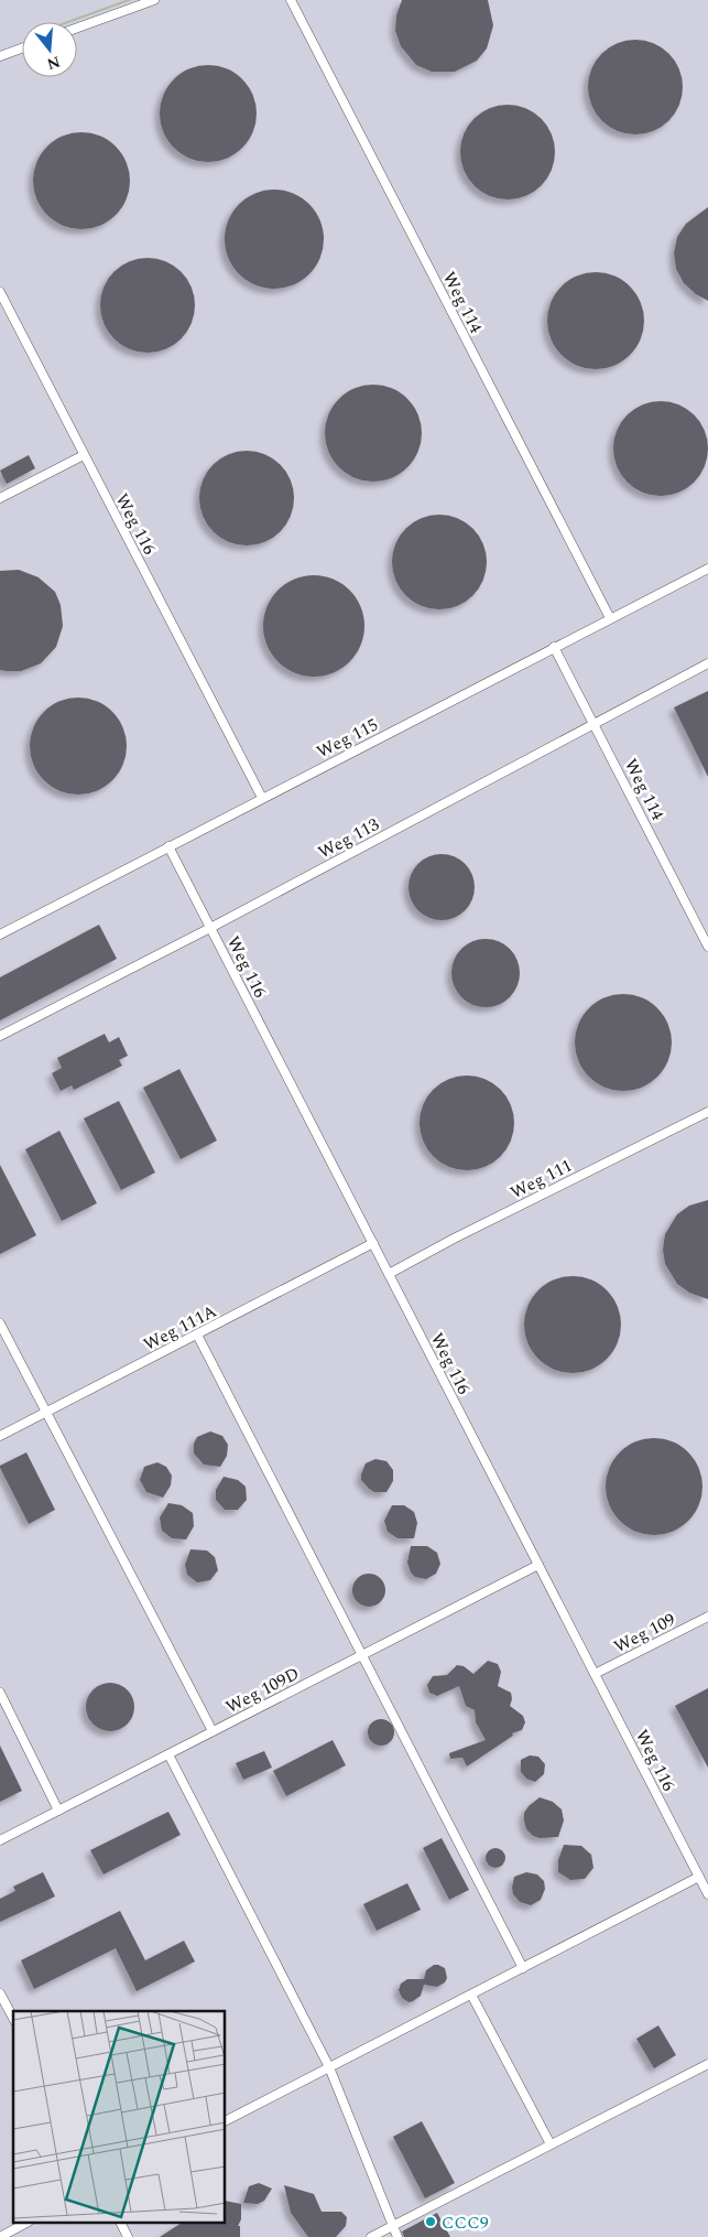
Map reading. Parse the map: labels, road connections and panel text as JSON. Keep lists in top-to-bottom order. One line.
{"streets":{"lane":["Weg 114","Weg 116","Weg 115","Weg 113","Weg 111","Weg 111A","Weg 109","Weg 109D"]},"crossings":[["Weg 114","Weg 115"],["Weg 114","Weg 113"],["Weg 116","Weg 115"],["Weg 116","Weg 113"],["Weg 116","Weg 111"],["Weg 116","Weg 111A"],["Weg 116","Weg 109"],["Weg 116","Weg 109D"]],"places":["CCC9"],"north":"bottom"}
